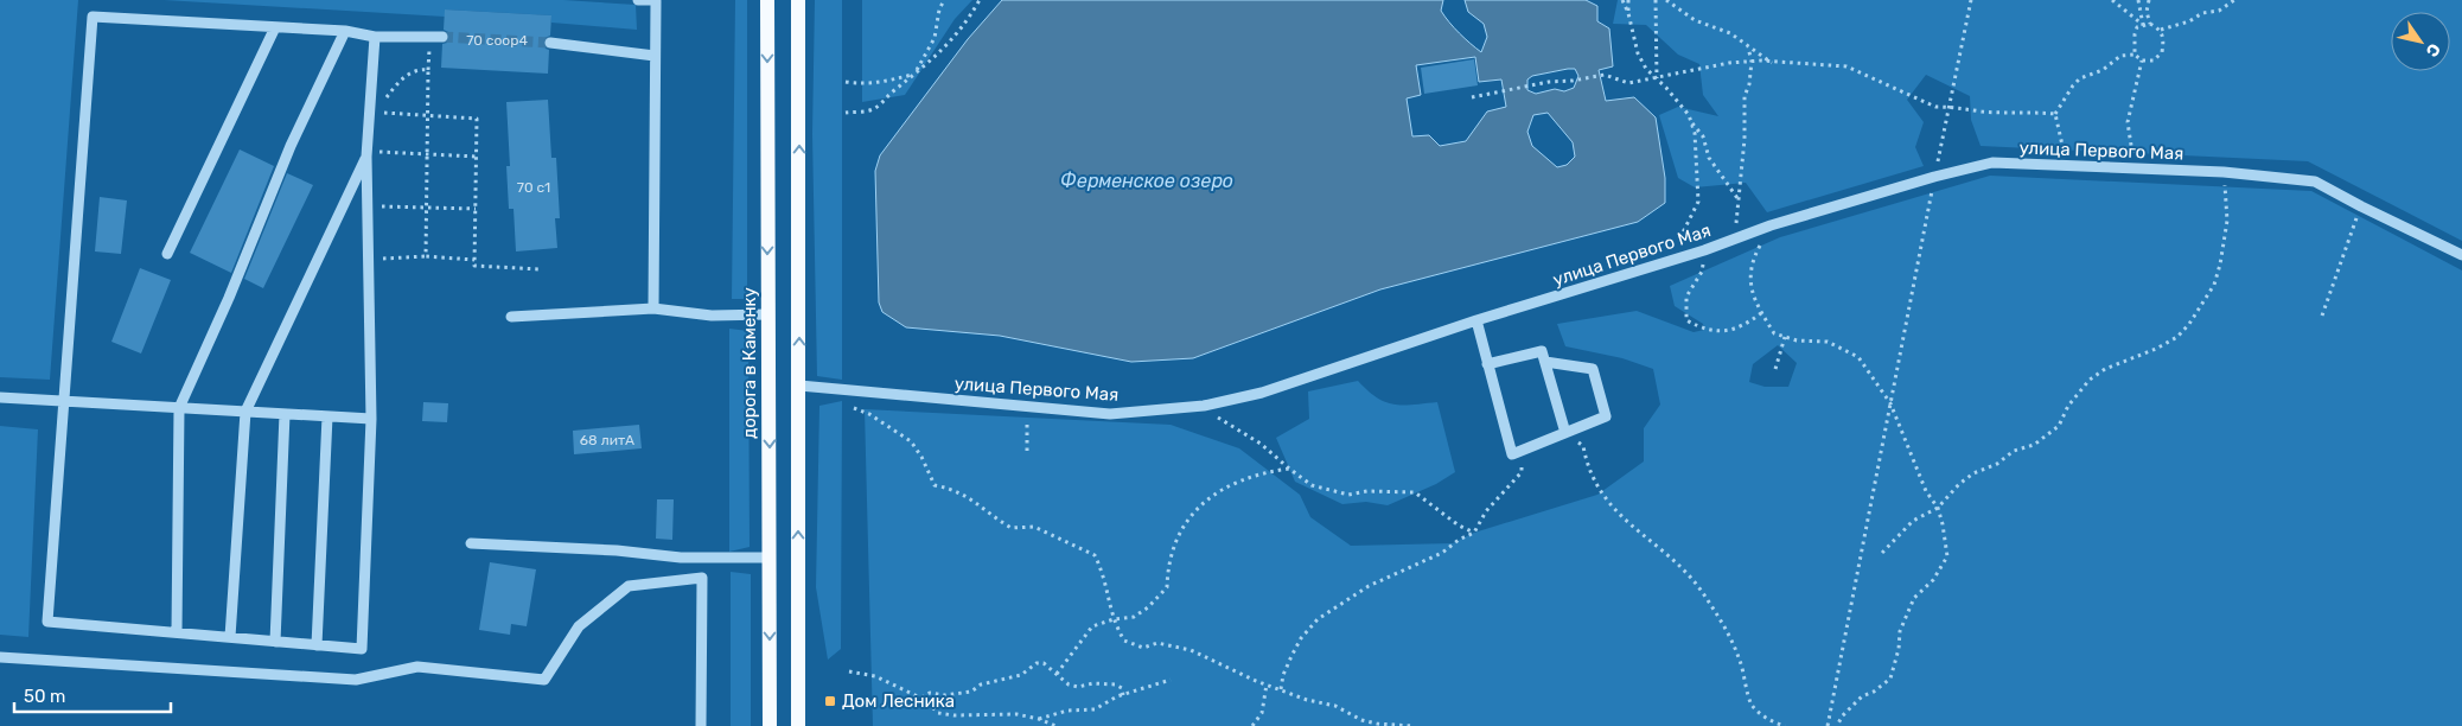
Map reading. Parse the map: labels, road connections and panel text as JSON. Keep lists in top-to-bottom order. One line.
{"streets":{"main road":["дорога в Каменку"],"street":["улица Первого Мая"]},"water":["Ферменское озеро"],"places":{"transit":["Дом Лесника"]},"house_numbers":["70 соор4","70 с1","68 литА"],"scale_bar":"50 m","north":"bottom right"}
